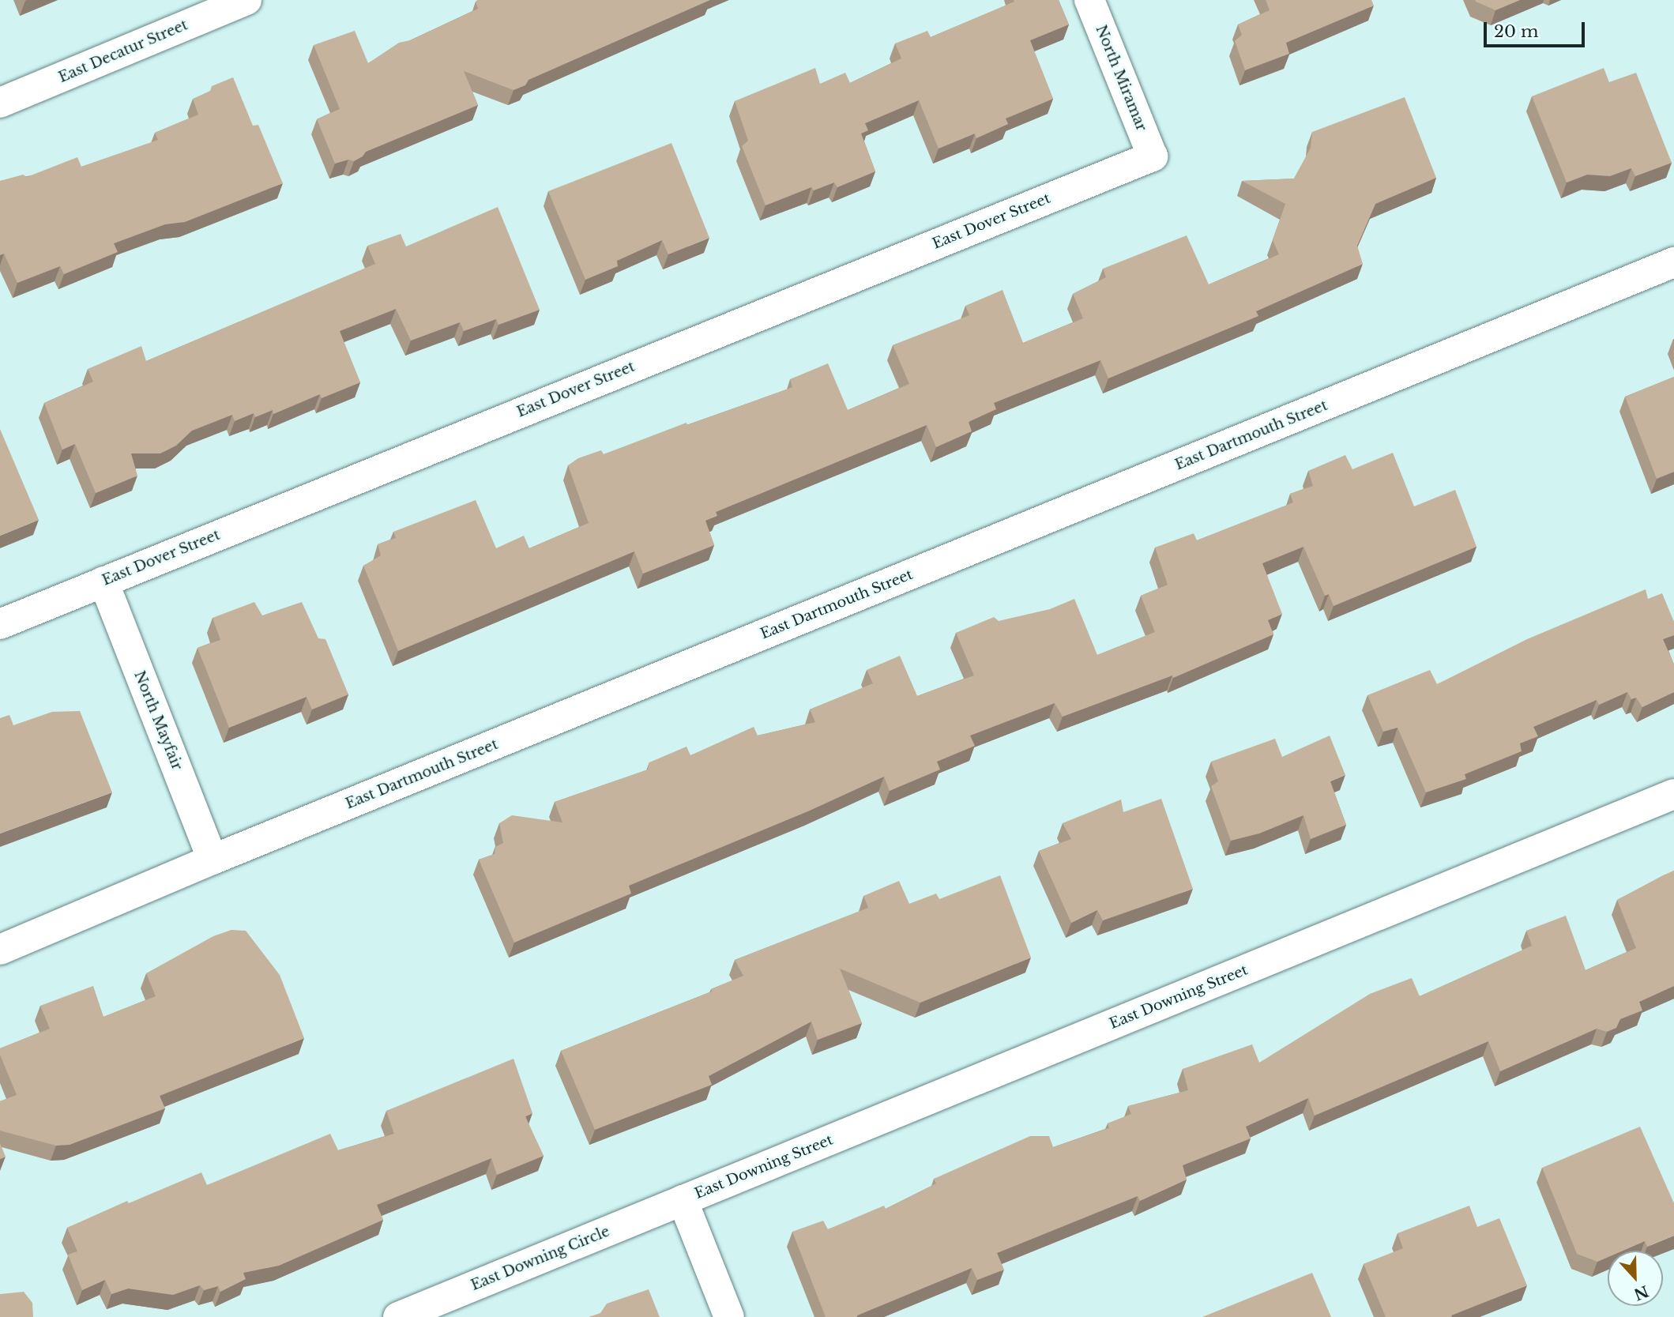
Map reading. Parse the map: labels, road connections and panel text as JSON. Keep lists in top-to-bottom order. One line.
{"streets":{"street":["East Decatur Street","North Miramar","East Dover Street","East Dartmouth Street","North Mayfair","East Downing Street","East Downing Circle"]},"crossings":[["North Miramar","East Dover Street"],["East Dover Street","North Mayfair"],["East Dartmouth Street","North Mayfair"],["East Downing Street","East Downing Circle"]],"scale_bar":"20 m","north":"bottom"}
